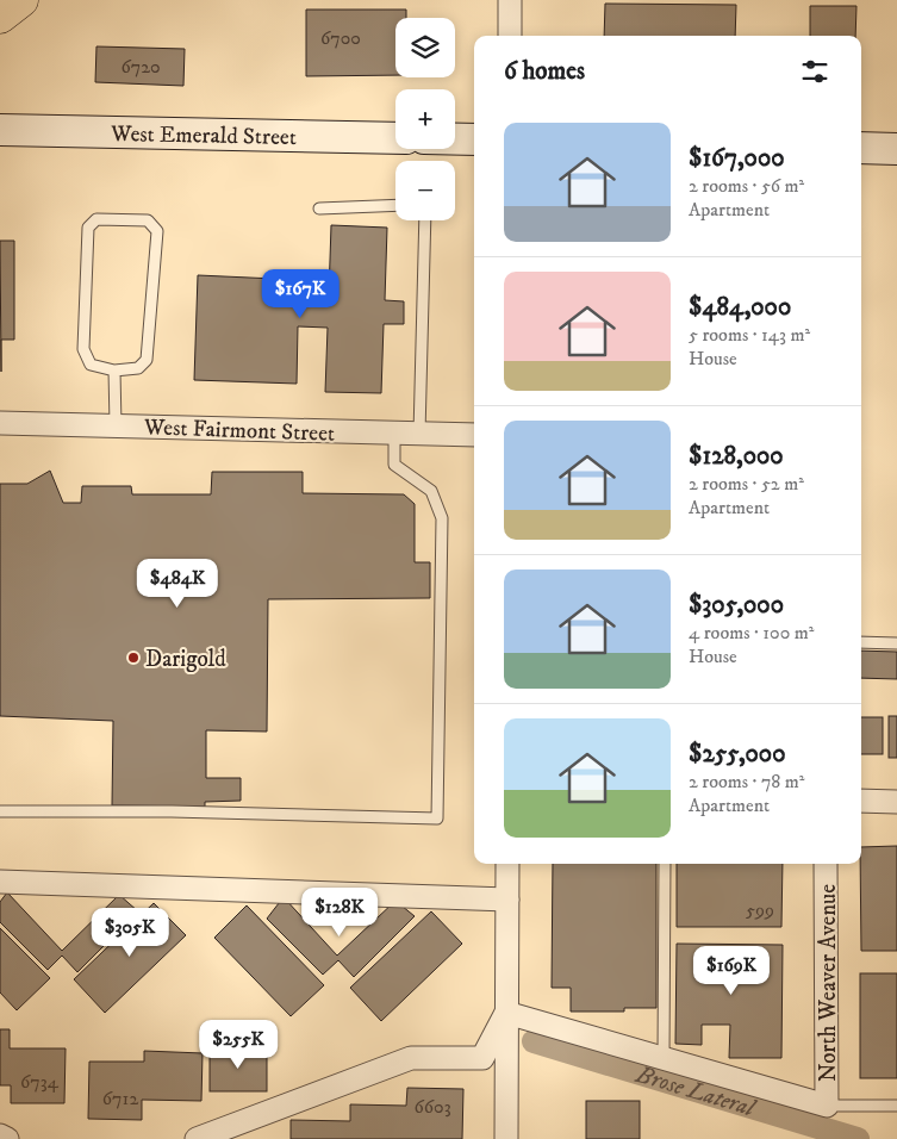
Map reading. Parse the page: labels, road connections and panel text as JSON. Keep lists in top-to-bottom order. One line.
{"streets":{"main road":["West Emerald Street"],"street":["West Fairmont Street","North Weaver Avenue"]},"water":["Brose Lateral"],"places":["Darigold"],"house_numbers":["6700","6720","599","6734","6712","6603"],"page":{"map_buttons":["+","−"],"heading":"6 homes","list":[{"name":"$167,000","note":"2 rooms · 56 m² · Apartment"},{"name":"$484,000","note":"5 rooms · 143 m² · House"},{"name":"$128,000","note":"2 rooms · 52 m² · Apartment"},{"name":"$305,000","note":"4 rooms · 100 m² · House"},{"name":"$255,000","note":"2 rooms · 78 m² · Apartment"}],"price":["$167K","$484K","$128K","$305K","$169K","$255K"]}}
